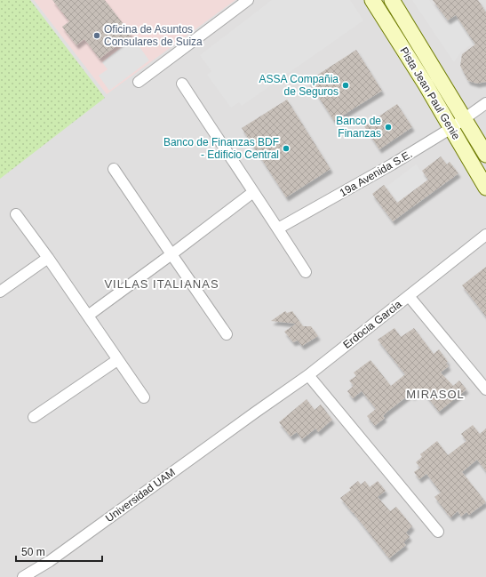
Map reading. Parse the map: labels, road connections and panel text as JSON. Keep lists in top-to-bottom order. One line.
{"streets":{"main road":["Pista Jean Paul Genie"],"street":["19a Avenida S.E.","Erdocia Garcia","Universidad UAM"]},"crossings":[["Pista Jean Paul Genie","19a Avenida S.E."],["Erdocia Garcia","Universidad UAM"]],"districts":["VILLAS ITALIANAS","MIRASOL"],"places":["Oficina de Asuntos Consulares de Suiza","ASSA Compañia de Seguros","Banco de Finanzas","Banco de Finanzas BDF - Edificio Central"],"scale_bar":"50 m"}
